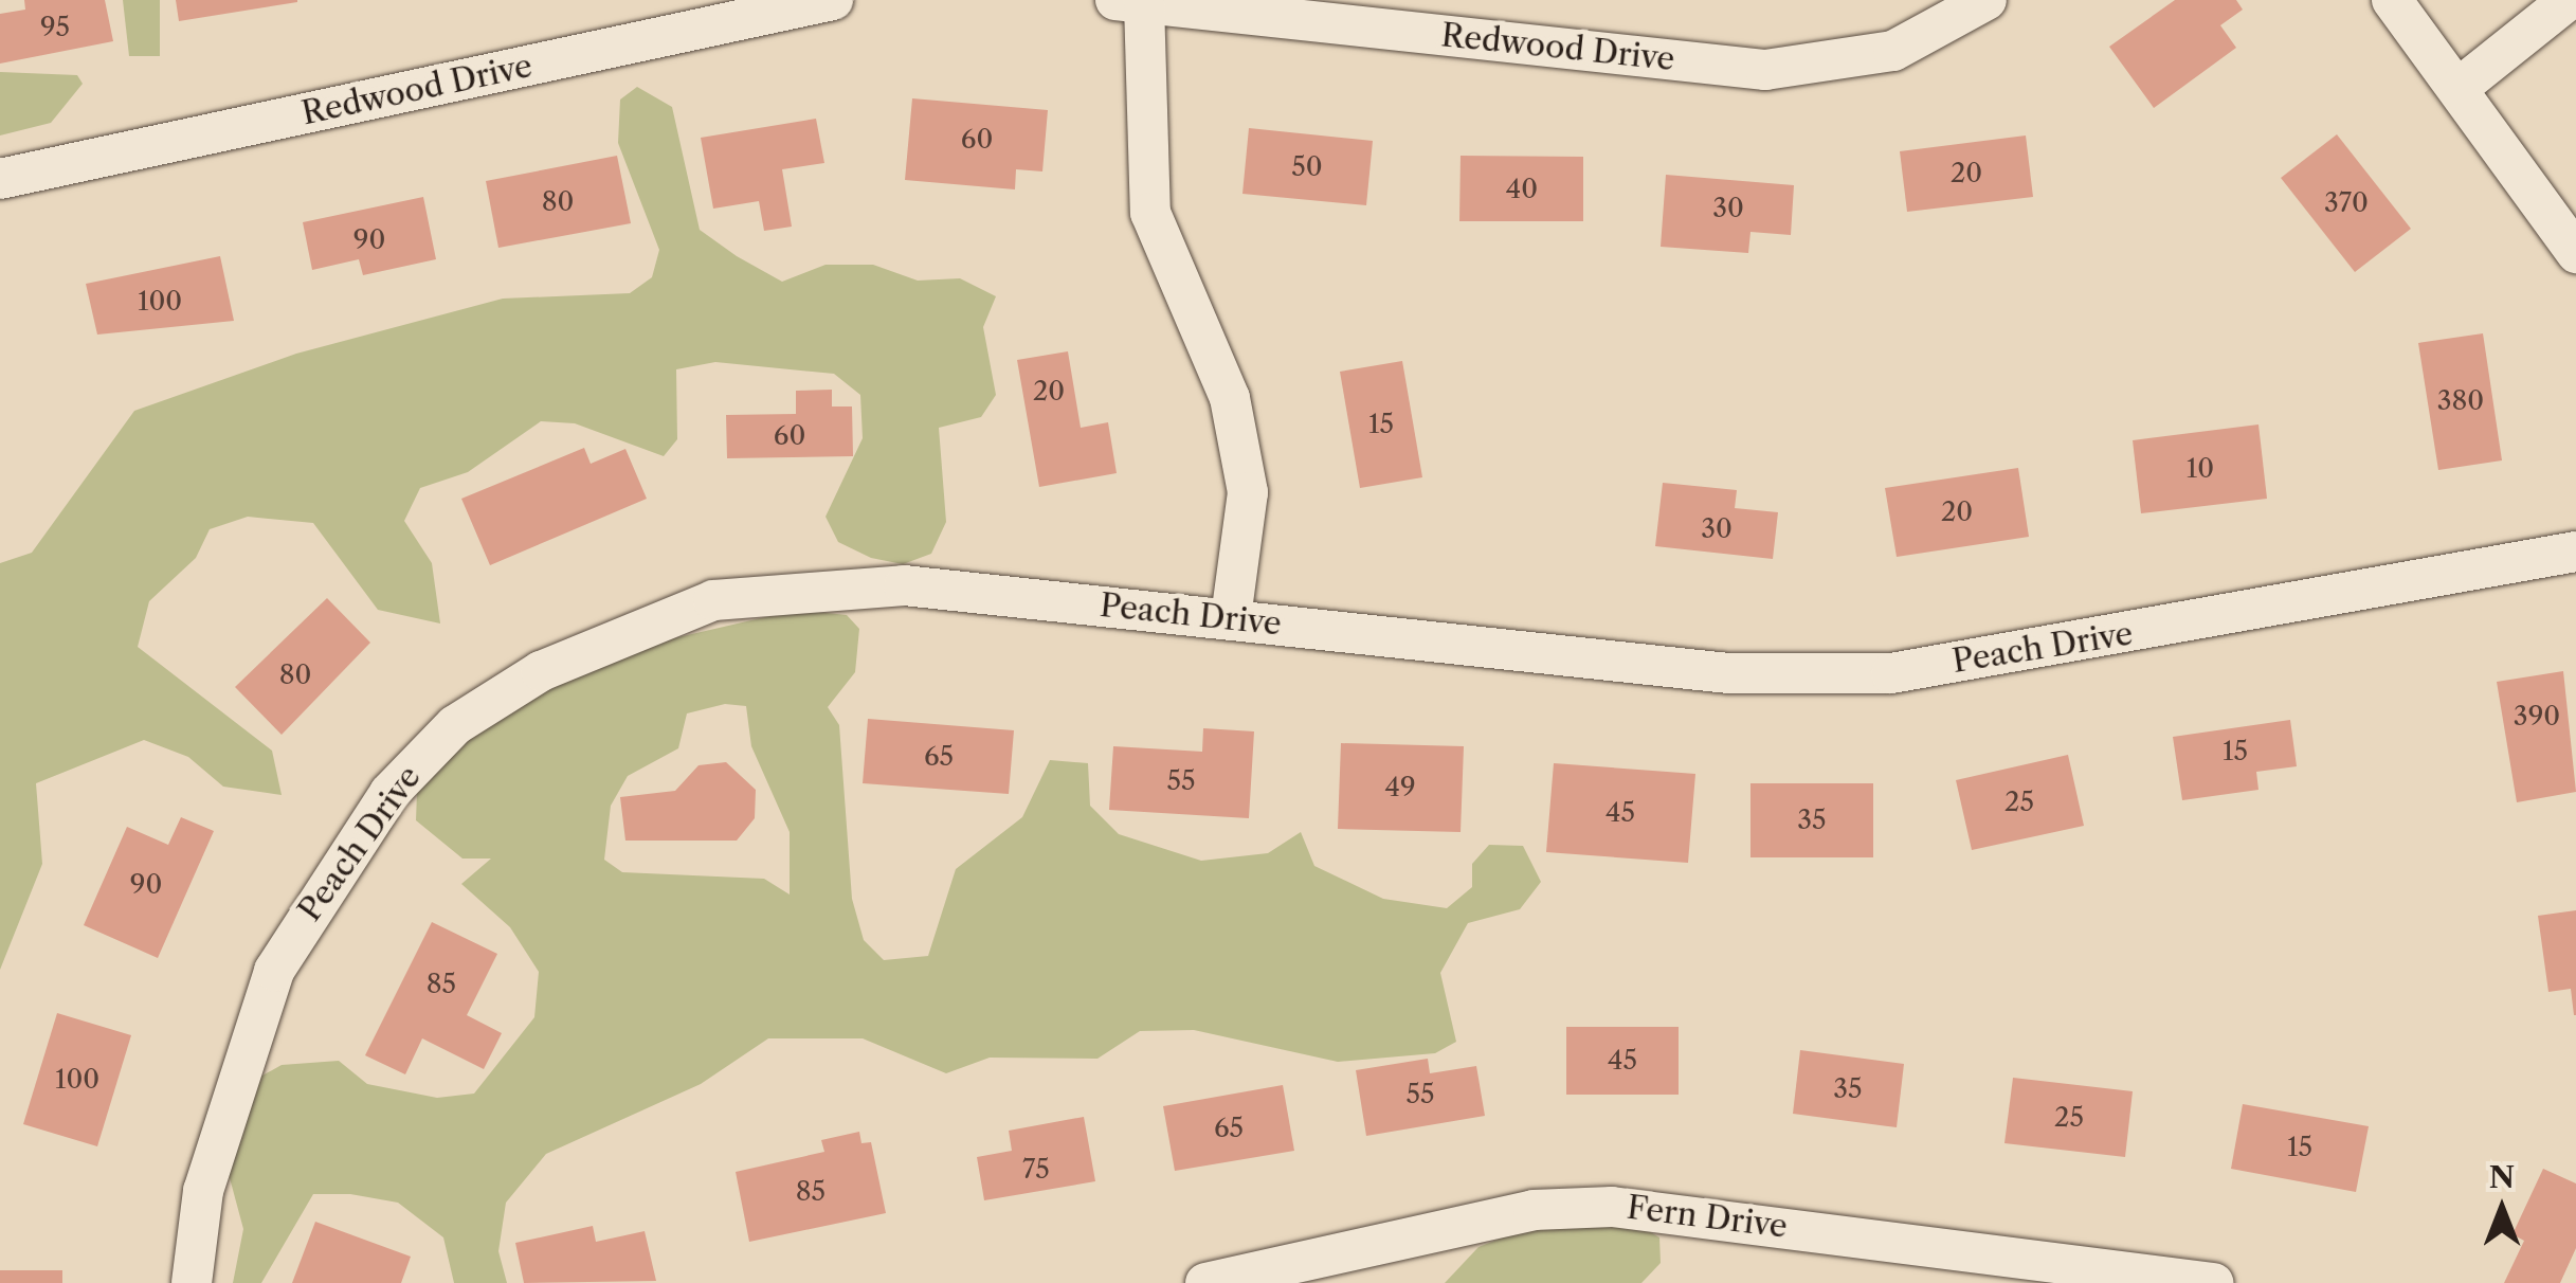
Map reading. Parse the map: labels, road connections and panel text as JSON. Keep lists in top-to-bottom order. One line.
{"streets":{"street":["Redwood Drive","Peach Drive","Fern Drive"]},"house_numbers":["95","60","50","20","40","80","370","30","90","100","20","380","15","60","10","20","30","80","390","15","65","55","49","25","45","35","90","85","45","100","35","55","25","65","15","75","85"],"north":"top"}
